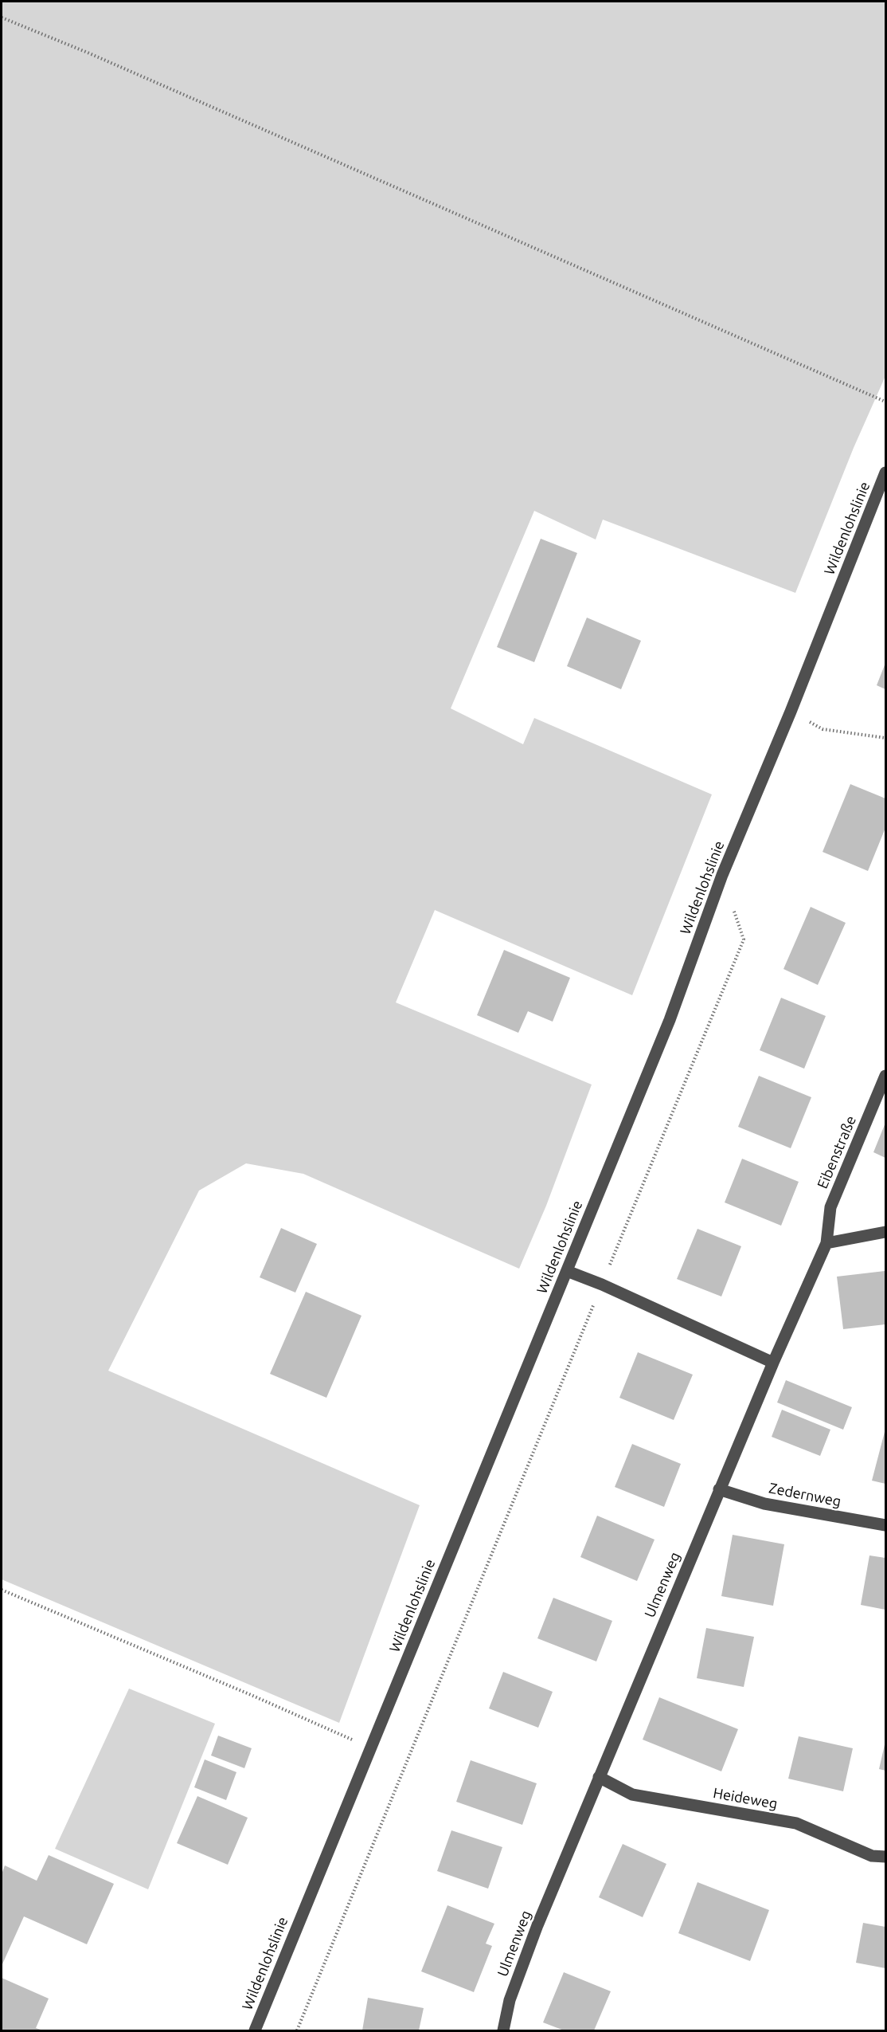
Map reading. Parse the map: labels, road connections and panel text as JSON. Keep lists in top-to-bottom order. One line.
{"streets":{"street":["Wildenlohslinie","Eibenstraße","Zedernweg","Ulmenweg","Heideweg"]},"crossings":[["Eibenstraße","Ulmenweg"],["Zedernweg","Ulmenweg"],["Ulmenweg","Heideweg"]]}
